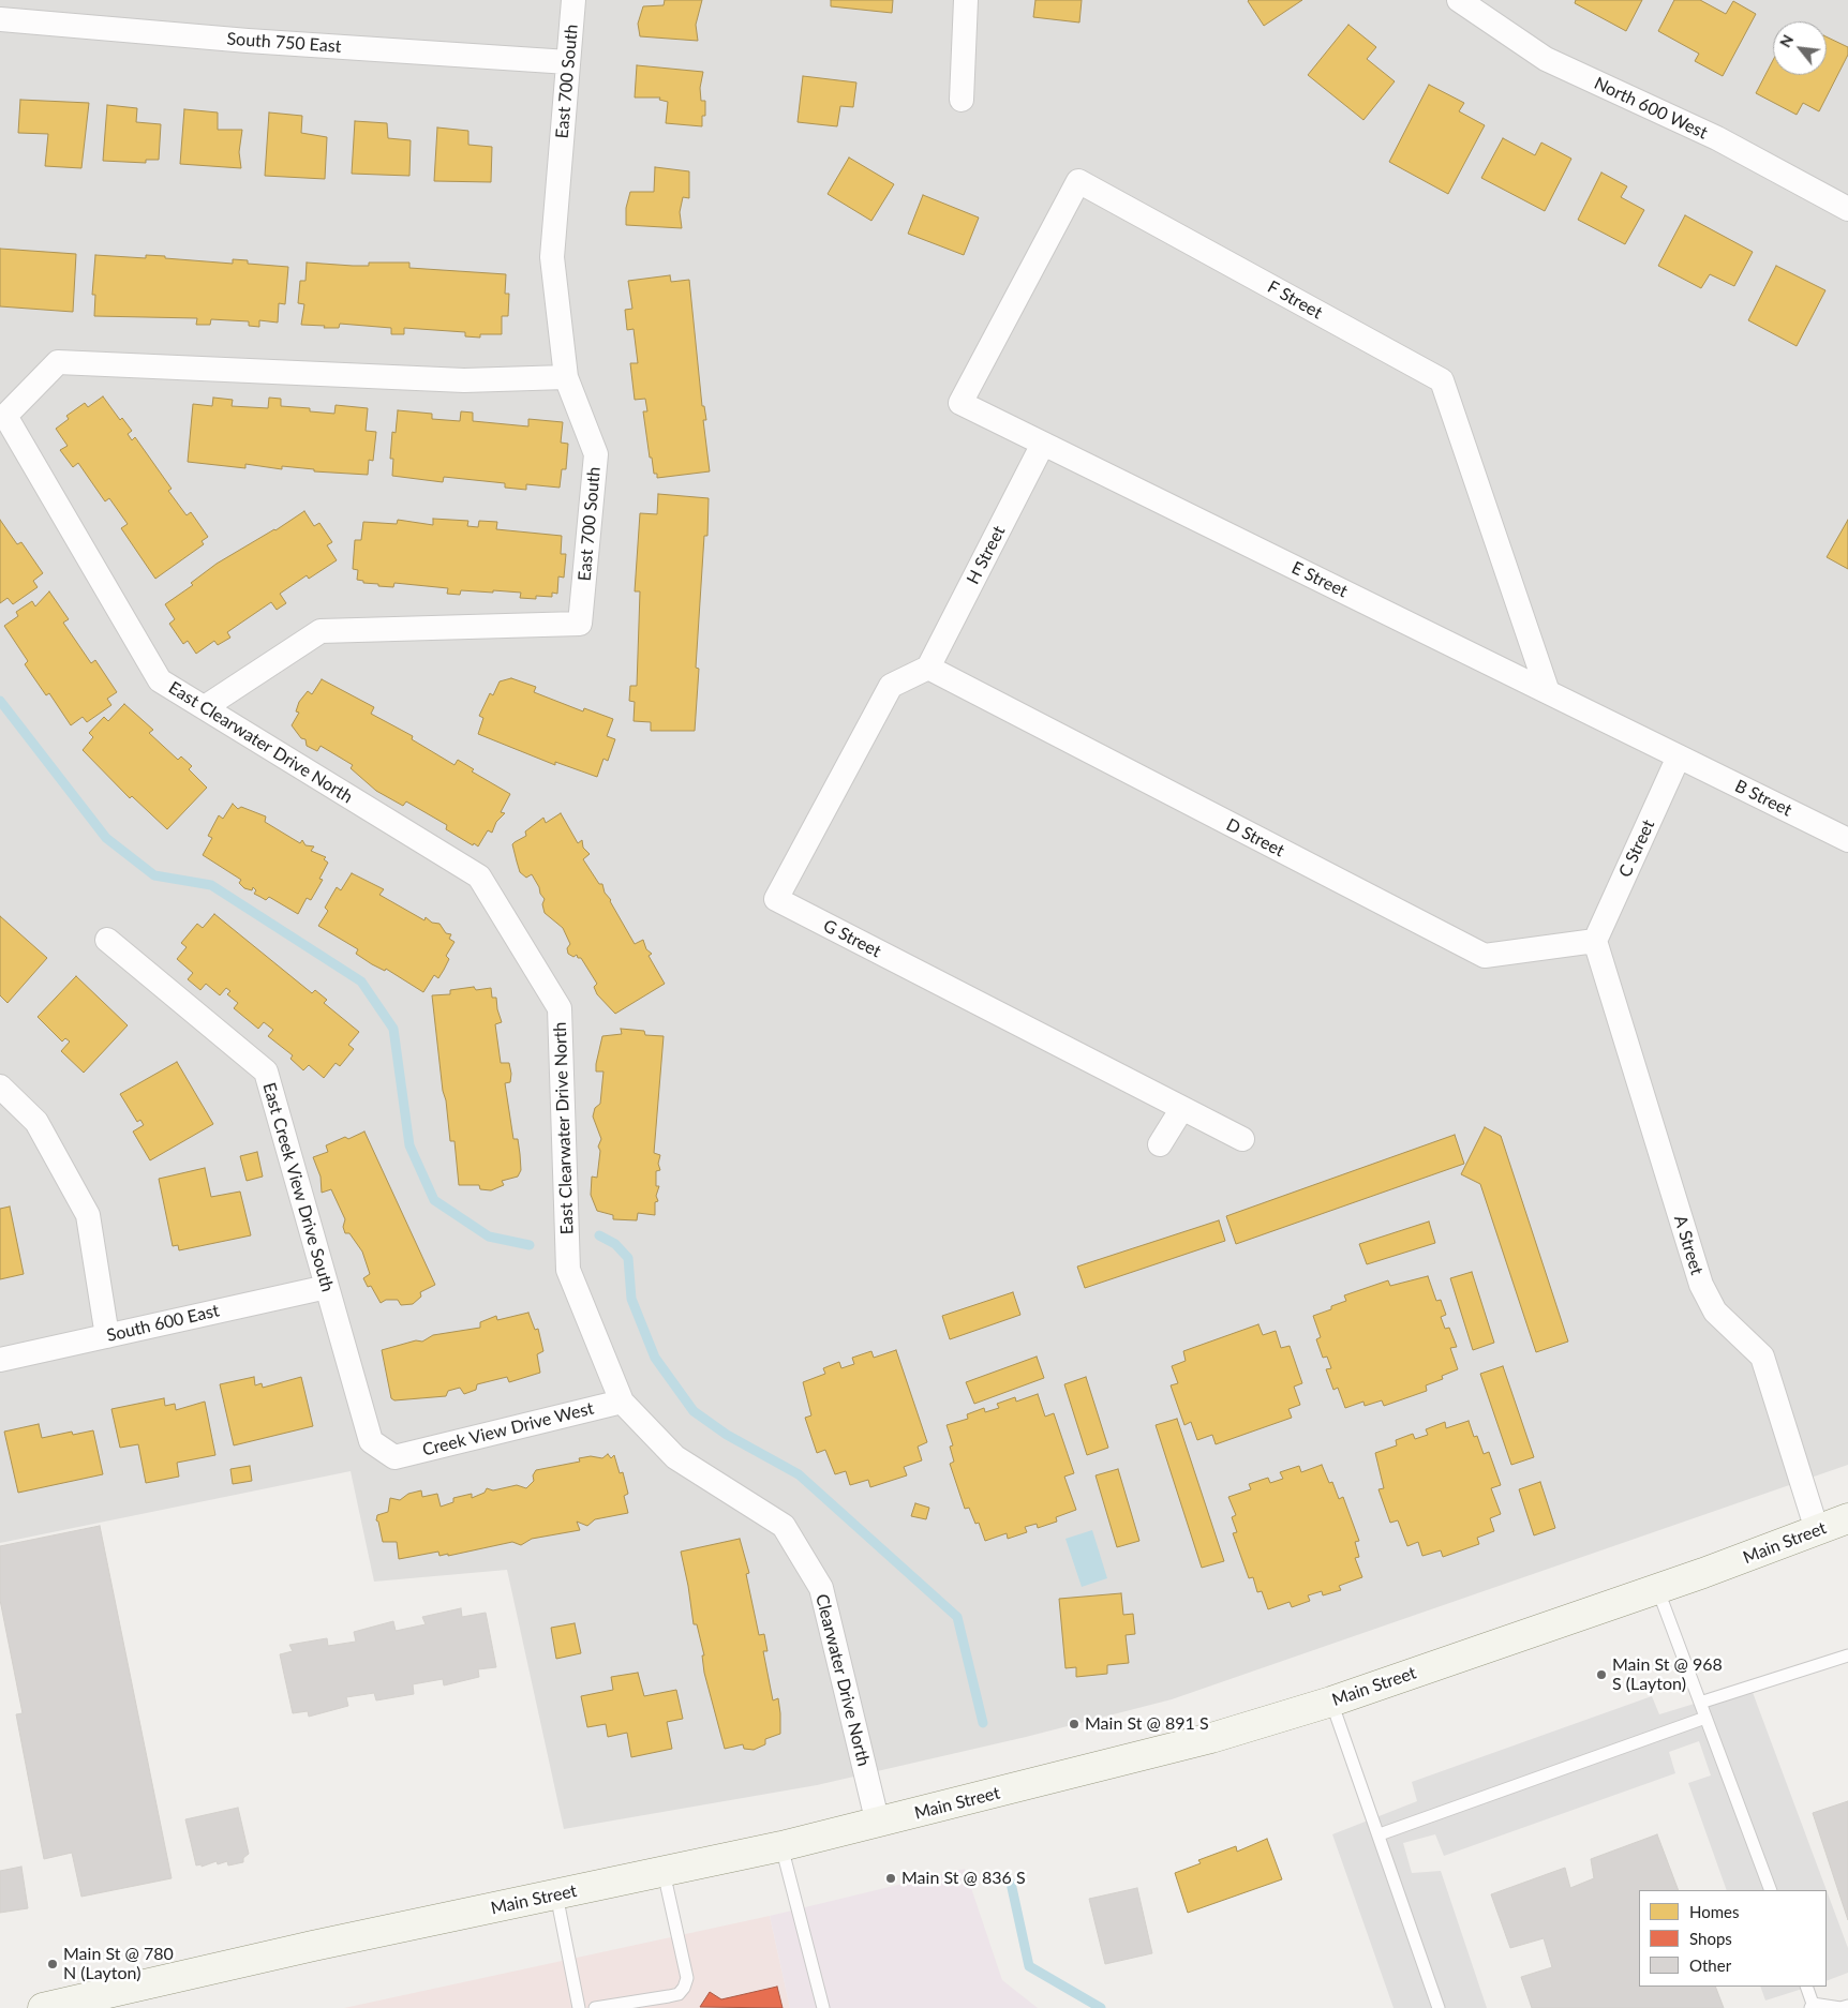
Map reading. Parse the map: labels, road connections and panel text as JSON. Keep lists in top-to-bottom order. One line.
{"streets":{"main road":["Main Street"],"street":["South 750 East","East 700 South","North 600 West","F Street","H Street","E Street","East Clearwater Drive North","B Street","D Street","C Street","G Street","East Creek View Drive South","A Street","South 600 East","Creek View Drive West","Clearwater Drive North"]},"crossings":[["South 750 East","East 700 South"],["East 700 South","East Clearwater Drive North"],["F Street","E Street"],["H Street","E Street"],["H Street","D Street"],["H Street","G Street"],["E Street","B Street"],["E Street","C Street"],["East Clearwater Drive North","Creek View Drive West"],["East Clearwater Drive North","Clearwater Drive North"],["B Street","C Street"],["D Street","C Street"],["D Street","G Street"],["D Street","A Street"],["C Street","A Street"],["East Creek View Drive South","South 600 East"],["East Creek View Drive South","Creek View Drive West"],["A Street","Main Street"],["Creek View Drive West","Clearwater Drive North"],["Main Street","Clearwater Drive North"]],"places":["Main St @ 968 S (Layton)","Main St @ 891 S","Main St @ 836 S","Main St @ 780 N (Layton)"],"legend":["Homes","Shops","Other"],"north":"top left"}
